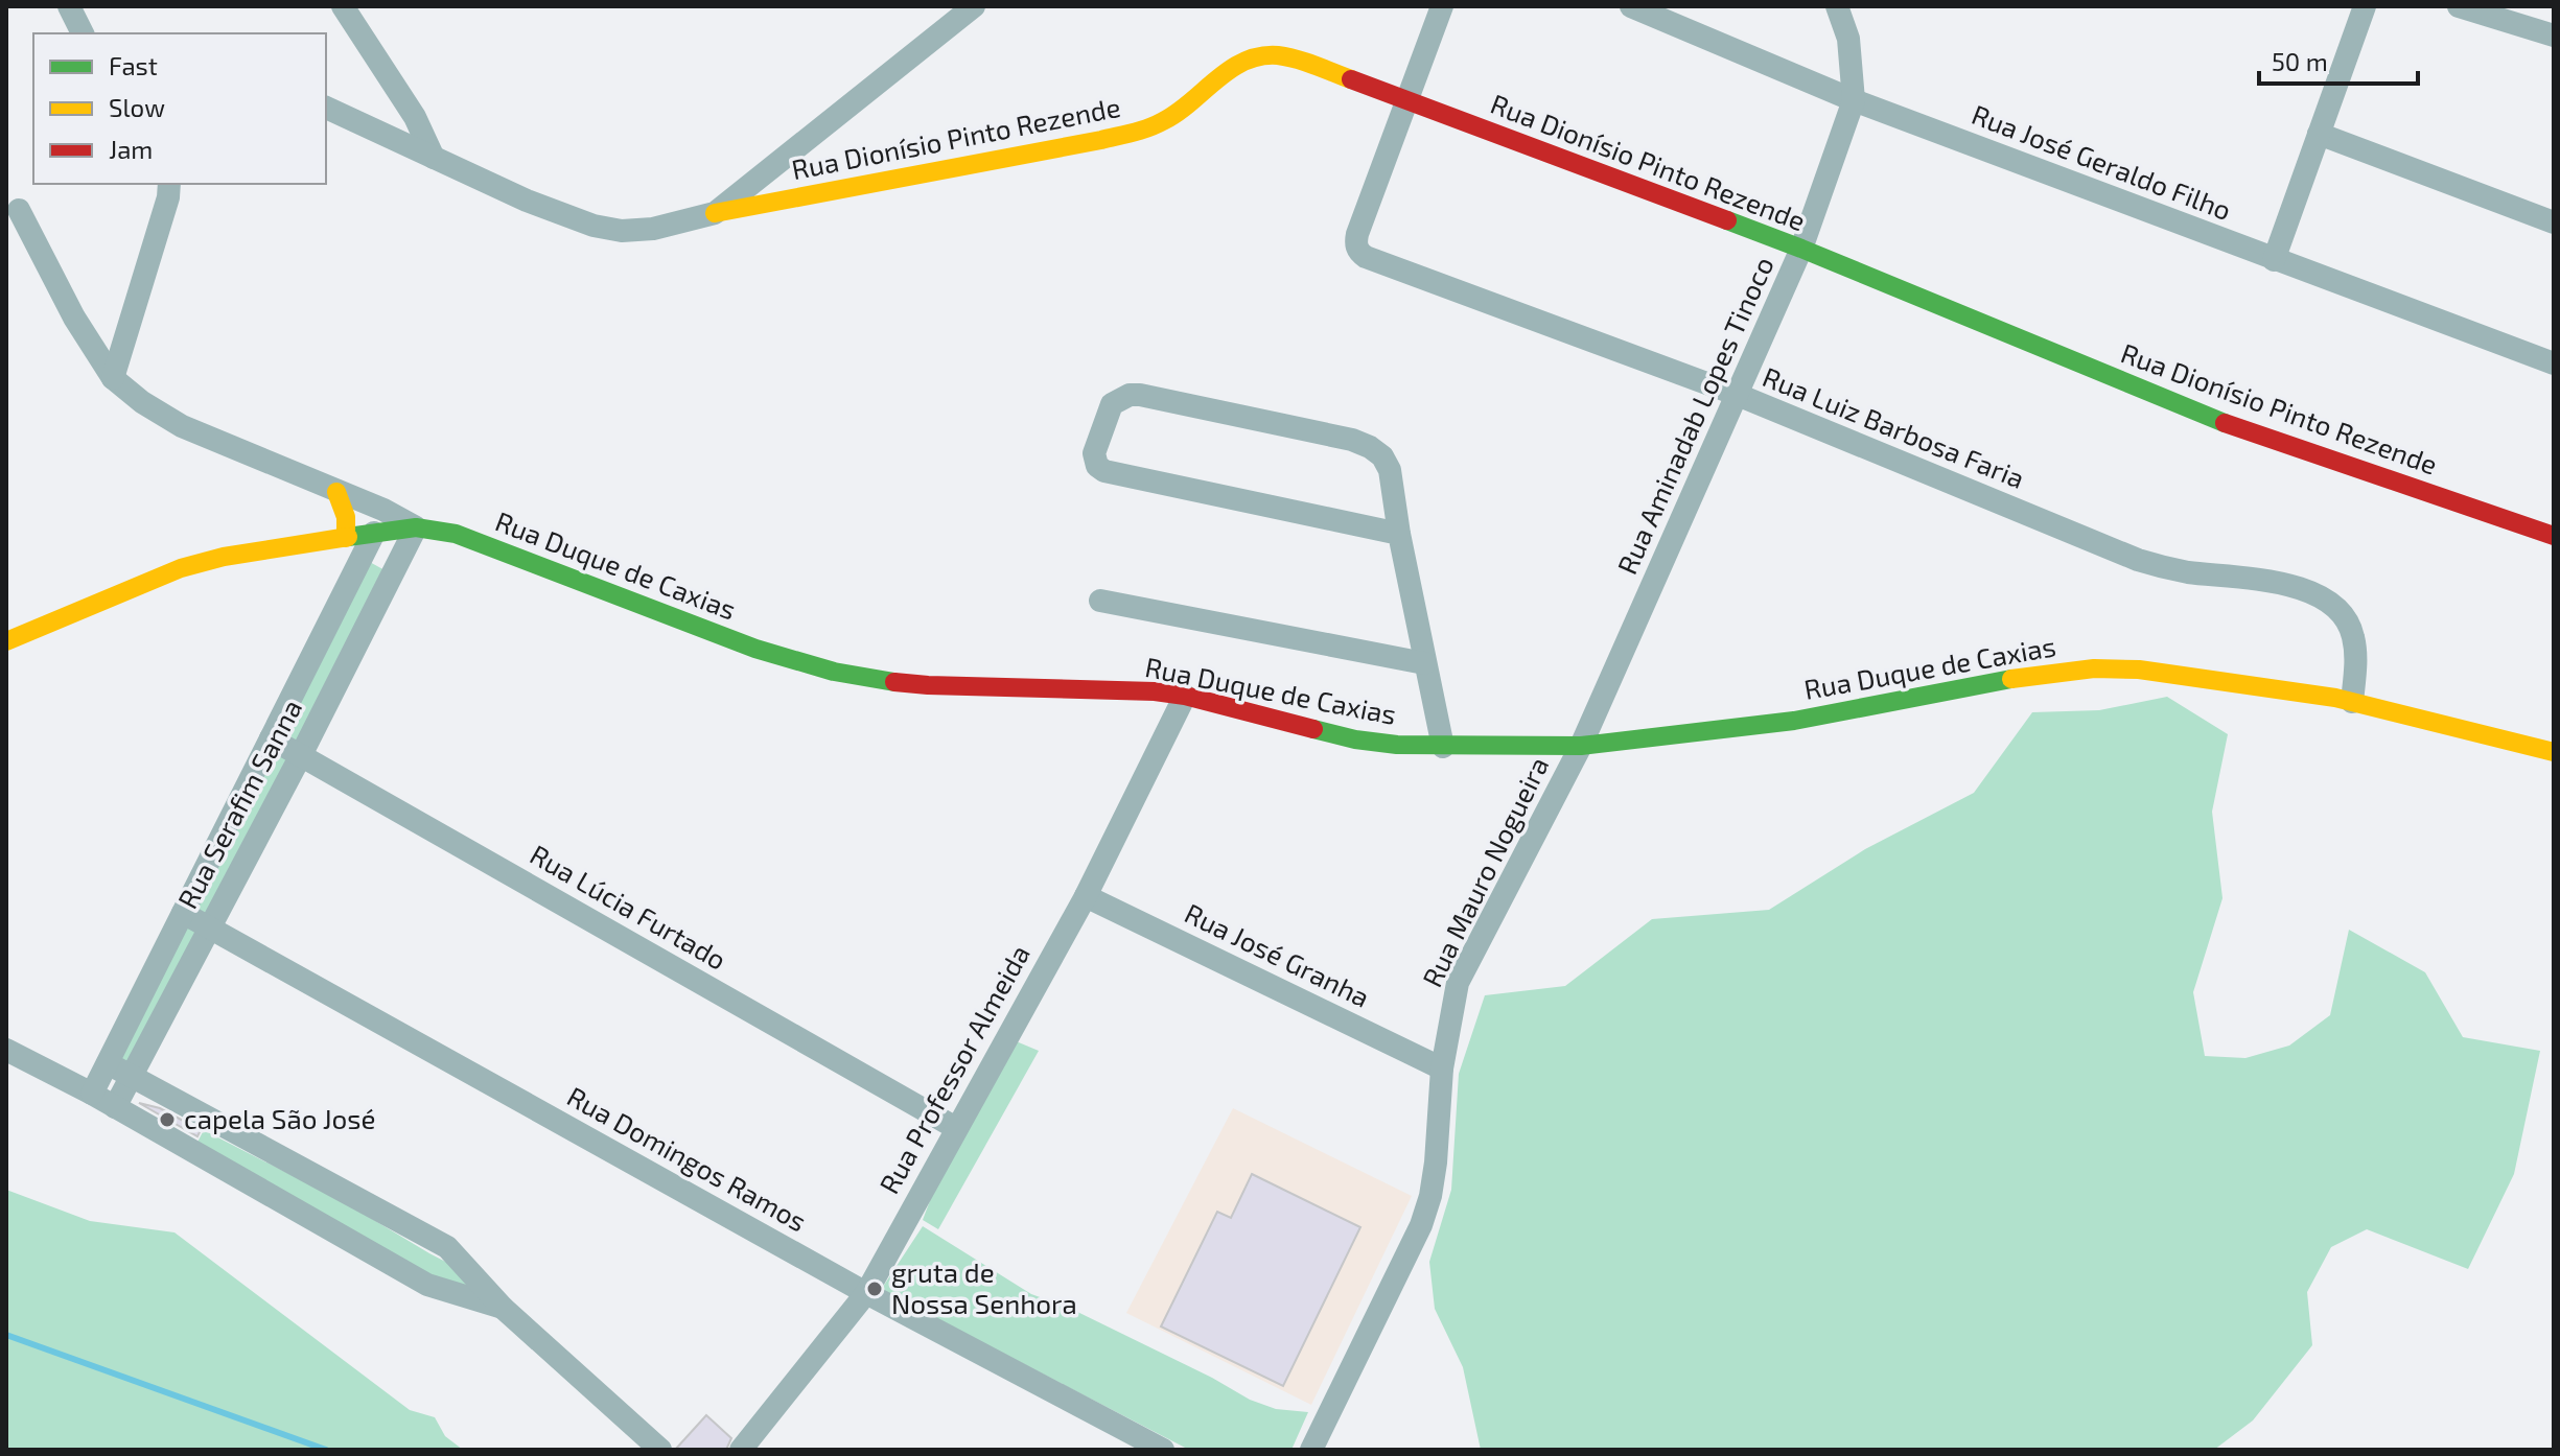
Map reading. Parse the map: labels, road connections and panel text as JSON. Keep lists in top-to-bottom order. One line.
{"streets":{"street":["Rua Dionísio Pinto Rezende","Rua José Geraldo Filho","Rua Aminadab Lopes Tinoco","Rua Luiz Barbosa Faria","Rua Duque de Caxias","Rua Serafim Sanna","Rua Mauro Nogueira","Rua Lúcia Furtado","Rua José Granha","Rua Professor Almeida","Rua Domingos Ramos"]},"crossings":[["Rua Dionísio Pinto Rezende","Rua Aminadab Lopes Tinoco"],["Rua Dionísio Pinto Rezende","Rua Luiz Barbosa Faria"],["Rua José Geraldo Filho","Rua Aminadab Lopes Tinoco"],["Rua Aminadab Lopes Tinoco","Rua Luiz Barbosa Faria"],["Rua Aminadab Lopes Tinoco","Rua Duque de Caxias"],["Rua Aminadab Lopes Tinoco","Rua Mauro Nogueira"],["Rua Luiz Barbosa Faria","Rua Duque de Caxias"],["Rua Duque de Caxias","Rua Serafim Sanna"],["Rua Duque de Caxias","Rua Mauro Nogueira"],["Rua Duque de Caxias","Rua Professor Almeida"],["Rua Serafim Sanna","Rua Lúcia Furtado"],["Rua Serafim Sanna","Rua Domingos Ramos"],["Rua Mauro Nogueira","Rua José Granha"],["Rua Lúcia Furtado","Rua Professor Almeida"],["Rua José Granha","Rua Professor Almeida"],["Rua Professor Almeida","Rua Domingos Ramos"]],"places":["capela São José","gruta de Nossa Senhora"],"legend":["Fast","Slow","Jam"],"scale_bar":"50 m"}
